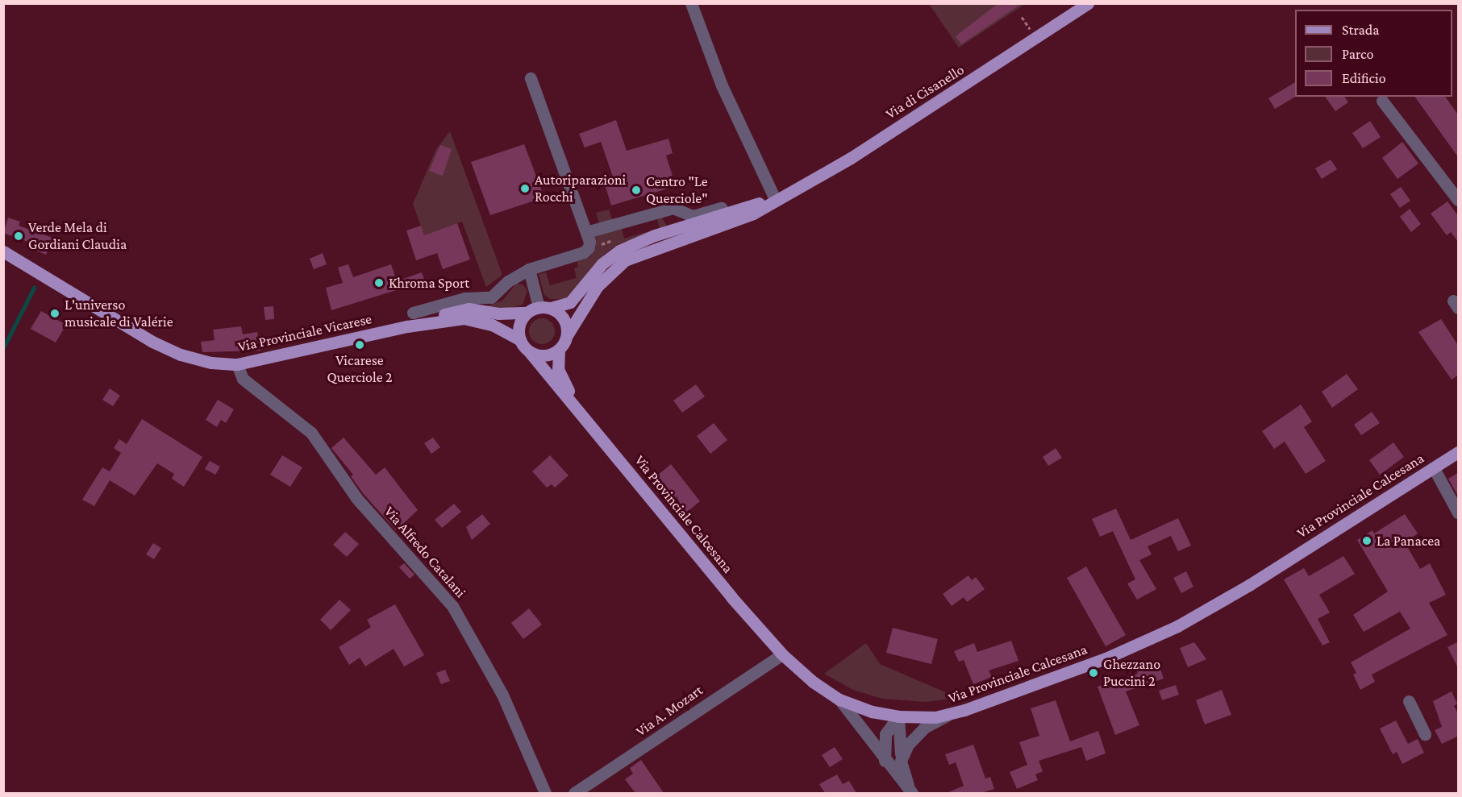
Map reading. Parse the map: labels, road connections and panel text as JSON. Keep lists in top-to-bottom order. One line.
{"streets":{"main road":["Via di Cisanello","Via Provinciale Vicarese","Via Provinciale Calcesana"],"street":["Via Alfredo Catalani","Via A. Mozart"]},"crossings":[["Via di Cisanello","Via Provinciale Vicarese"],["Via di Cisanello","Via Provinciale Calcesana"],["Via Provinciale Vicarese","Via Provinciale Calcesana"],["Via Provinciale Vicarese","Via Alfredo Catalani"],["Via Provinciale Calcesana","Via A. Mozart"]],"places":["Autoriparazioni Rocchi","Centro \"Le Querciole\"","Verde Mela di Gordiani Claudia","Khroma Sport","L'universo musicale di Valérie","Vicarese Querciole 2","La Panacea","Ghezzano Puccini 2"],"legend":["Strada","Parco","Edificio"]}
